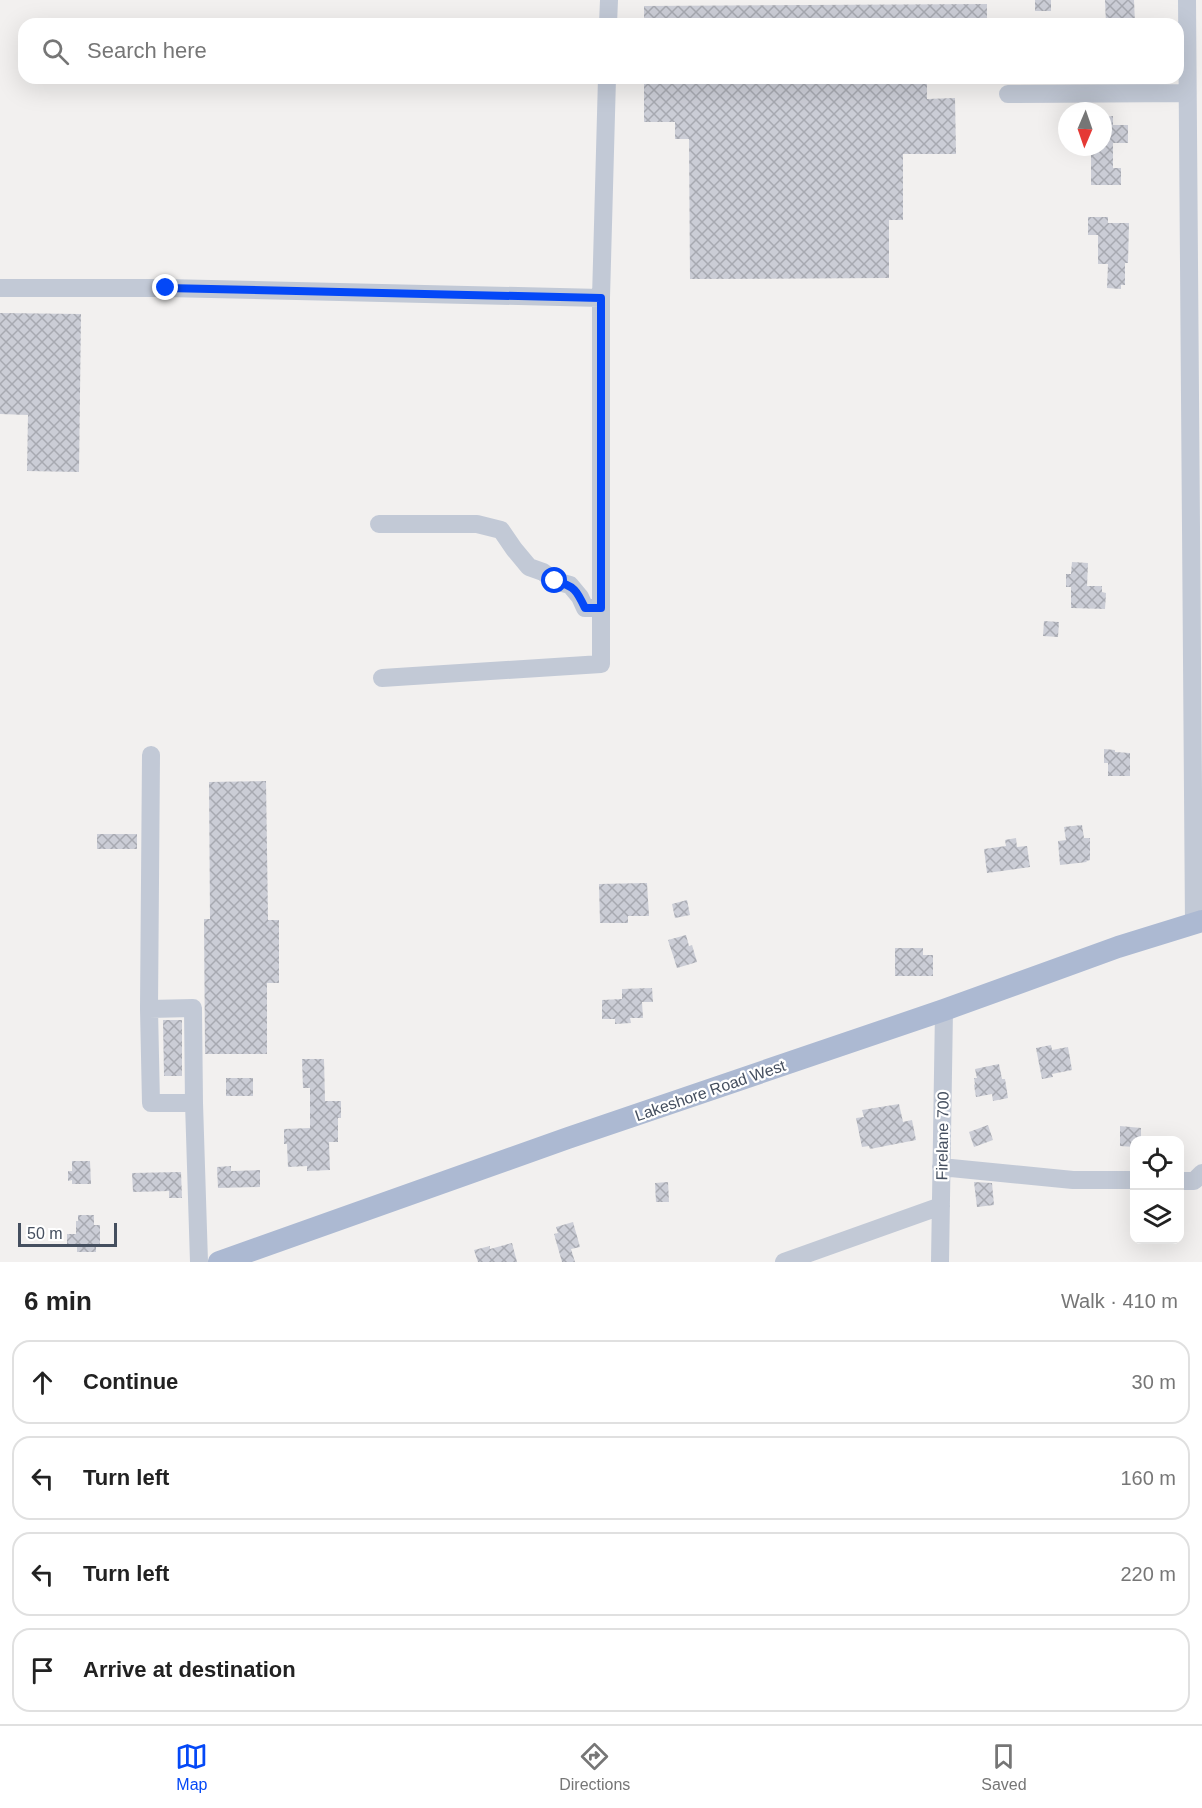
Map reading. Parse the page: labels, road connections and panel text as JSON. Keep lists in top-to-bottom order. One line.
{"streets":{"main road":["Lakeshore Road West"],"street":["Firelane 700"]},"crossings":[["Lakeshore Road West","Firelane 700"]],"scale_bar":"50 m","north":"bottom","page":{"search":"Search here","scale":"50 m","heading":["6 min","Walk · 410 m"],"list":[["Continue","30 m"],["Turn left","160 m"],["Turn left","220 m"],"Arrive at destination"],"nav":["Map","Directions","Saved"]}}
